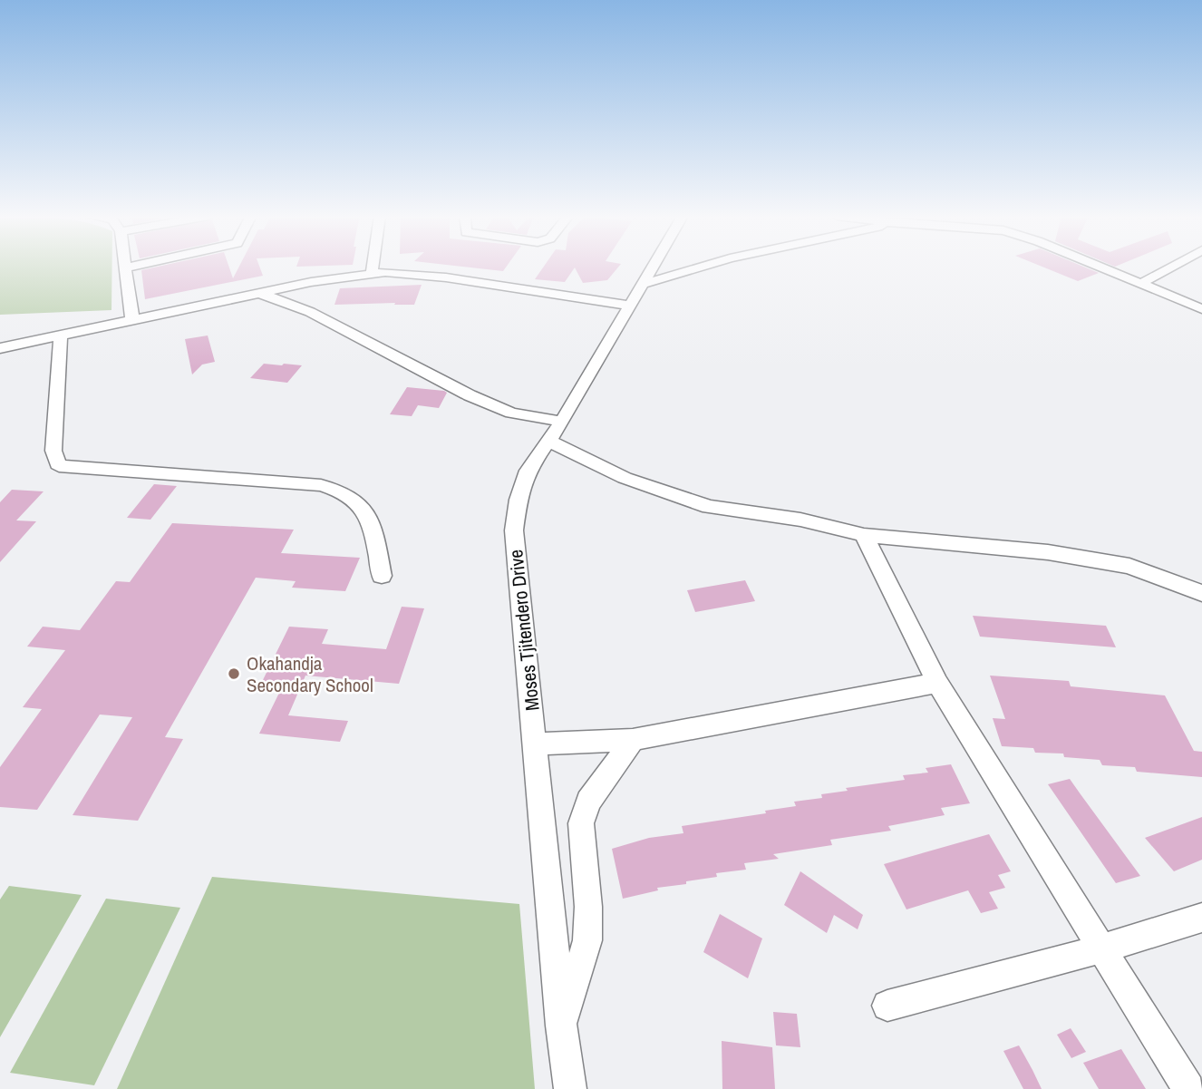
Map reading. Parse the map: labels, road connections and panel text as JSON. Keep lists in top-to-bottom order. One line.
{"streets":{"street":["Moses Tjitendero Drive"]},"places":["Okahandja Secondary School"]}
